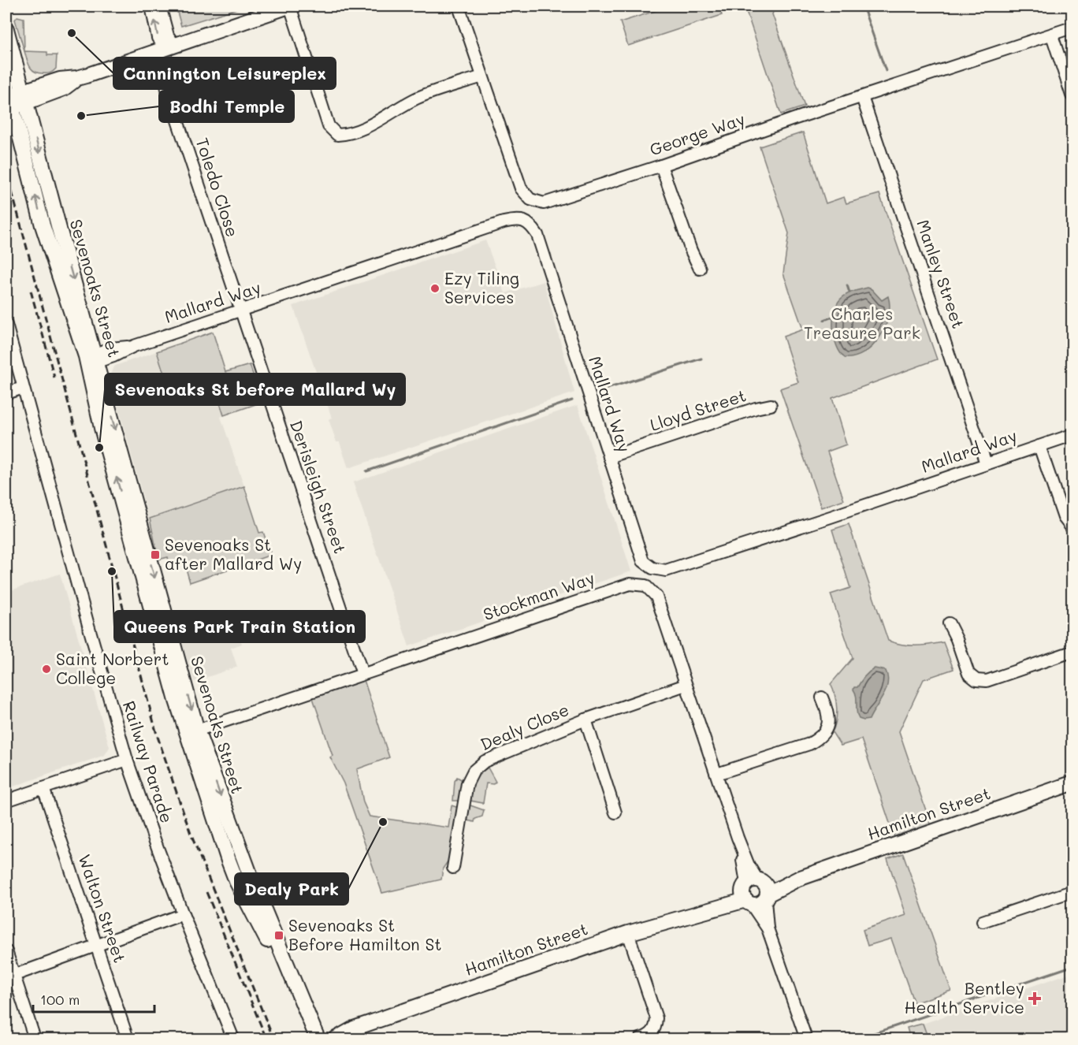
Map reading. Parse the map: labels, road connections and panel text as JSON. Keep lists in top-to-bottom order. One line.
{"streets":{"main road":["Sevenoaks Street","Hamilton Street"],"street":["George Way","Toledo Close","Manley Street","Mallard Way","Lloyd Street","Derisleigh Street","Stockman Way","Dealy Close","Railway Parade","Walton Street"]},"crossings":[["George Way","Manley Street"],["Toledo Close","Mallard Way"],["Toledo Close","Derisleigh Street"],["Manley Street","Mallard Way"],["Sevenoaks Street","Mallard Way"],["Sevenoaks Street","Stockman Way"],["Sevenoaks Street","Hamilton Street"],["Mallard Way","Lloyd Street"],["Mallard Way","Derisleigh Street"],["Derisleigh Street","Stockman Way"],["Stockman Way","Dealy Close"],["Stockman Way","Hamilton Street"]],"parks":["Charles Treasure Park"],"places":{"other":["Cannington Leisureplex","Bodhi Temple","Ezy Tiling Services","Sevenoaks St before Mallard Wy","Queens Park Train Station","Saint Norbert College","Dealy Park"],"transit":["Sevenoaks St after Mallard Wy","Sevenoaks St Before Hamilton St"],"health":["Bentley Health Service"]},"scale_bar":"100 m"}
